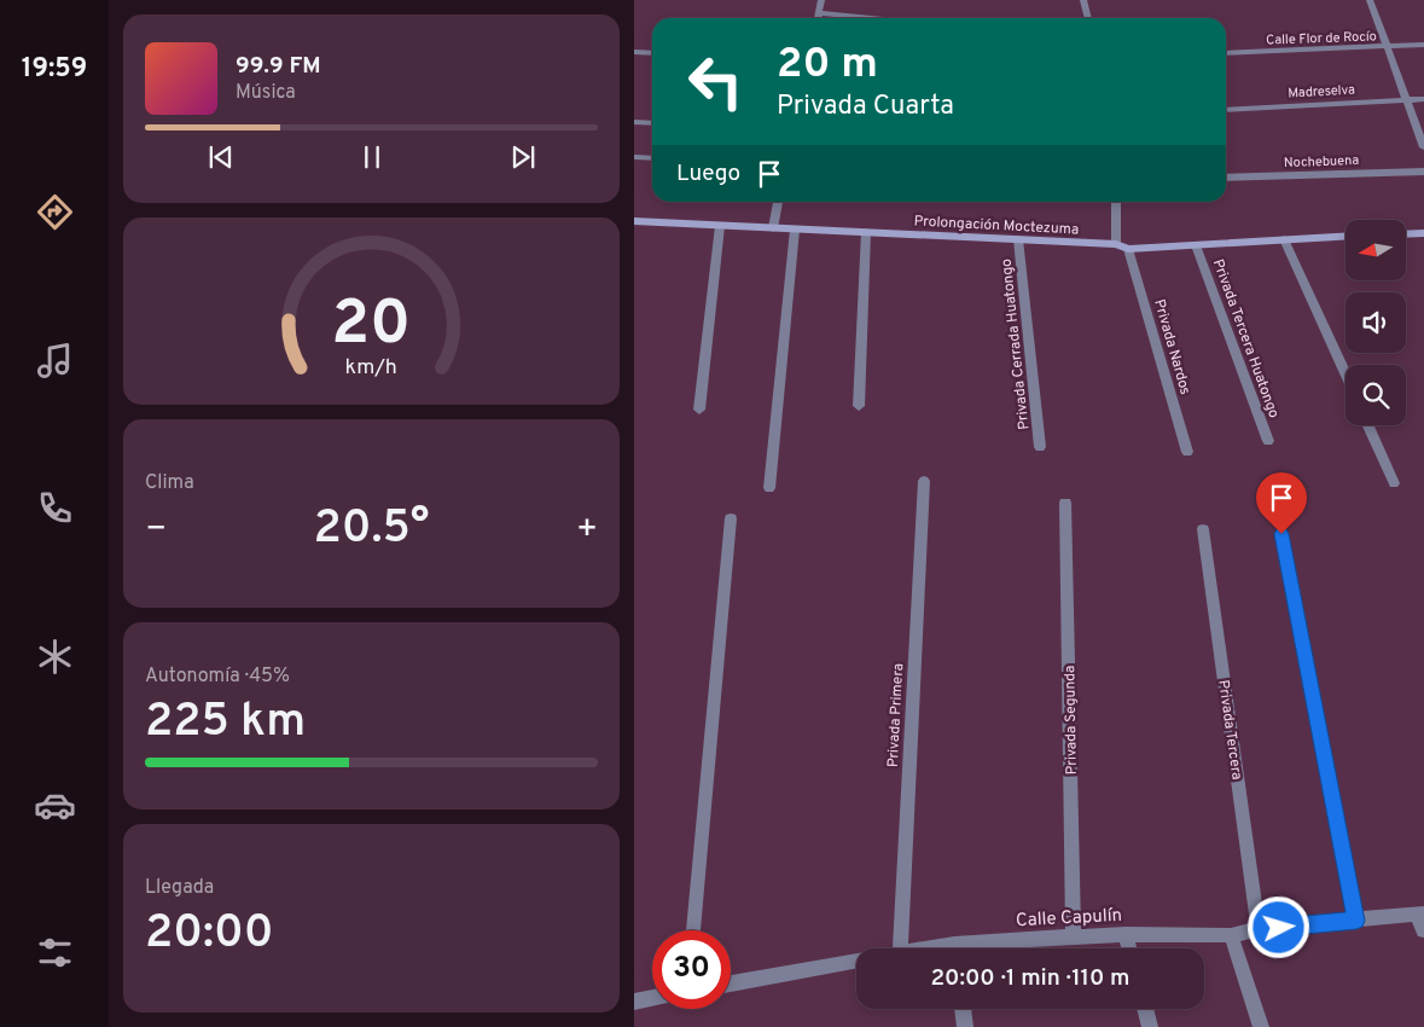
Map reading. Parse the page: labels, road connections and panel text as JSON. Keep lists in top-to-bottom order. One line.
{"streets":{"main road":["Prolongación Moctezuma"],"street":["Calle Flor de Rocío","Madreselva","Nochebuena","Privada Tercera Huatongo","Privada Cerrada Huatongo","Privada Nardos","Privada Primera","Privada Segunda","Privada Tercera","Calle Capulín"]},"crossings":[["Prolongación Moctezuma","Privada Tercera Huatongo"],["Prolongación Moctezuma","Privada Cerrada Huatongo"],["Prolongación Moctezuma","Privada Nardos"],["Privada Segunda","Calle Capulín"],["Privada Tercera","Calle Capulín"]],"north":"left","page":{"tabs":"19:59","turn":["20 m","Privada Cuarta"],"song":["99.9 FM","Música"],"then":"Luego","tile":["Clima",["Autonomía · 45%","225 km"],["Llegada","20:00"]],"heat":["−","20.5°","+"],"limit":"30","trip":"20:00 · 1 min · 110 m","gauge":["20","km/h"]}}
